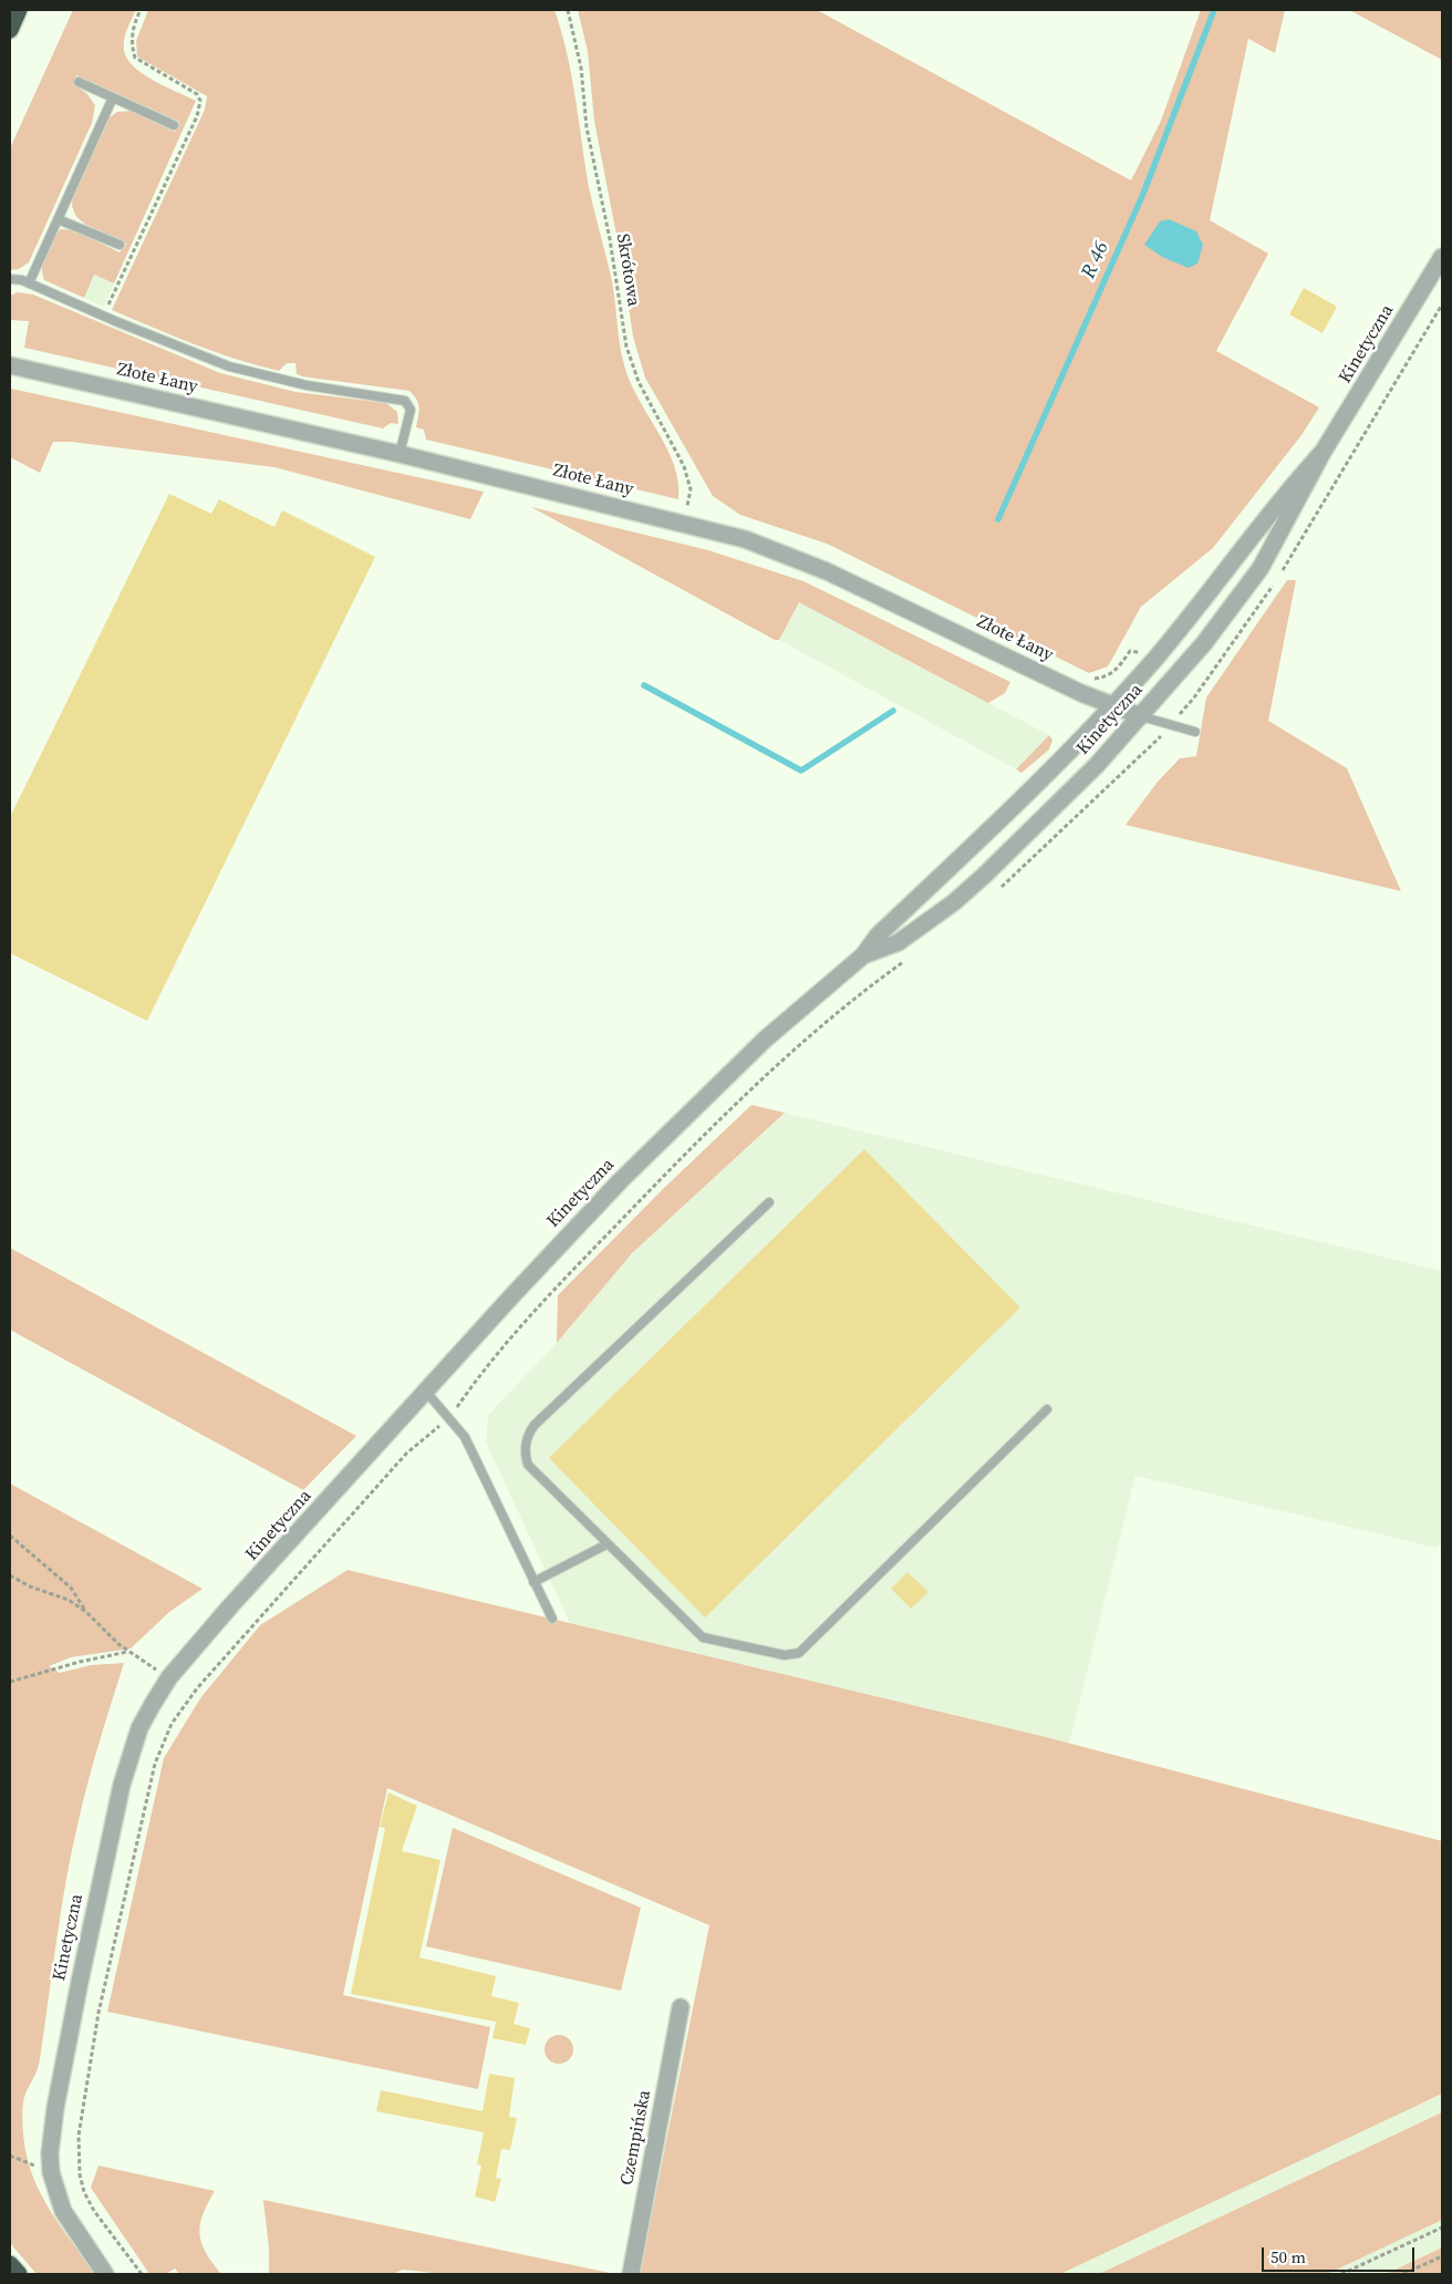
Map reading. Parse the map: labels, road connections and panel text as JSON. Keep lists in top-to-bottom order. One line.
{"streets":{"street":["Kinetyczna","Złote Łany","Czempińska"],"path":["Skrótowa"]},"crossings":[["Skrótowa","Złote Łany"],["Kinetyczna","Złote Łany"]],"water":["R 46"],"scale_bar":"50 m"}
